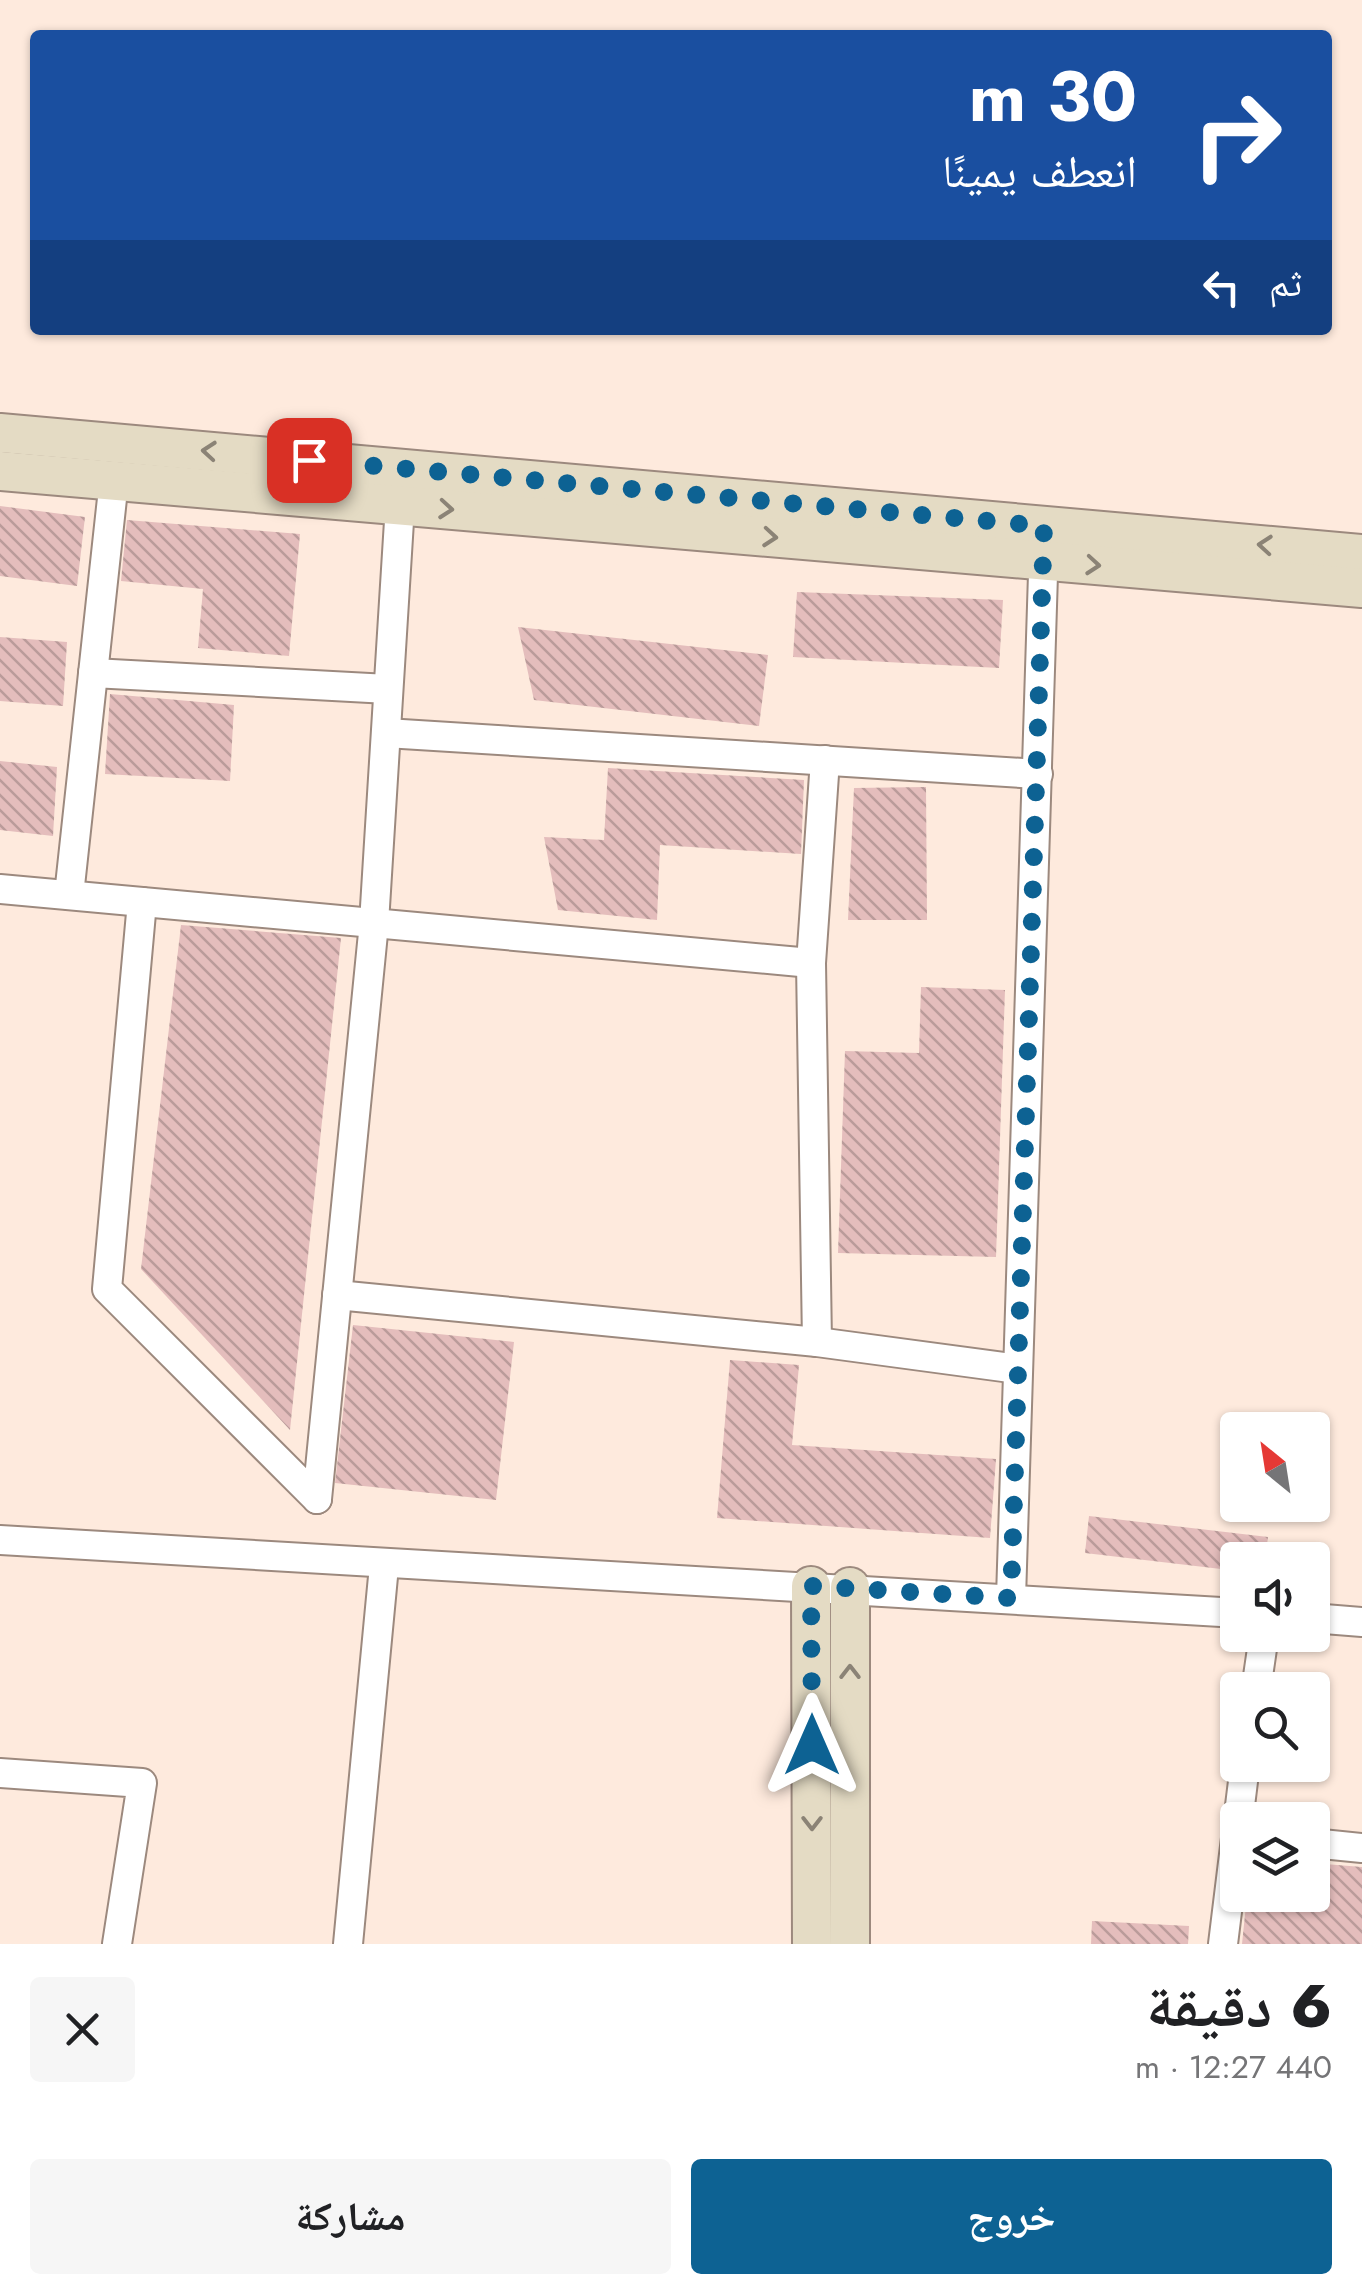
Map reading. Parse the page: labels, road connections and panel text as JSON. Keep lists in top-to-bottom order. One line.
{"north":"top left","page":{"turn":["30 m","انعطف يمينًا"],"then":"ثم","heading":["6 دقيقة","440 m · 12:27"],"buttons":["خروج","مشاركة"]}}
